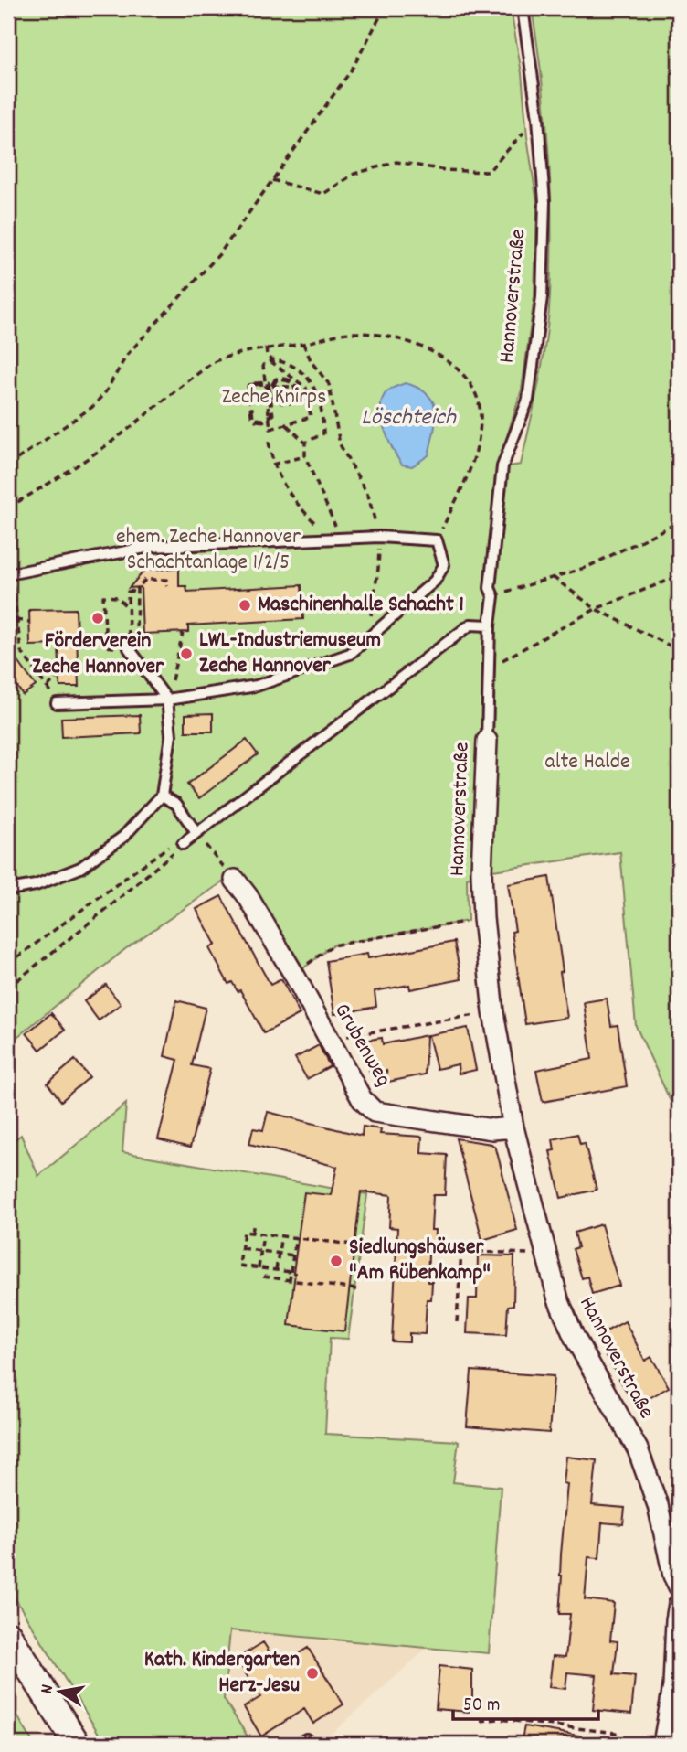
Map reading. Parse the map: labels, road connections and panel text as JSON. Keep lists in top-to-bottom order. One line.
{"streets":{"street":["Hannoverstraße","Grubenweg"]},"crossings":[["Hannoverstraße","Grubenweg"]],"water":["Löschteich"],"parks":["Zeche Knirps","ehem. Zeche Hannover Schachtanlage 1/2/5","alte Halde"],"places":["Maschinenhalle Schacht 1","Förderverein Zeche Hannover","LWL-Industriemuseum Zeche Hannover","Siedlungshäuser \"Am Rübenkamp\"","Kath. Kindergarten Herz-Jesu"],"scale_bar":"50 m","north":"left"}
